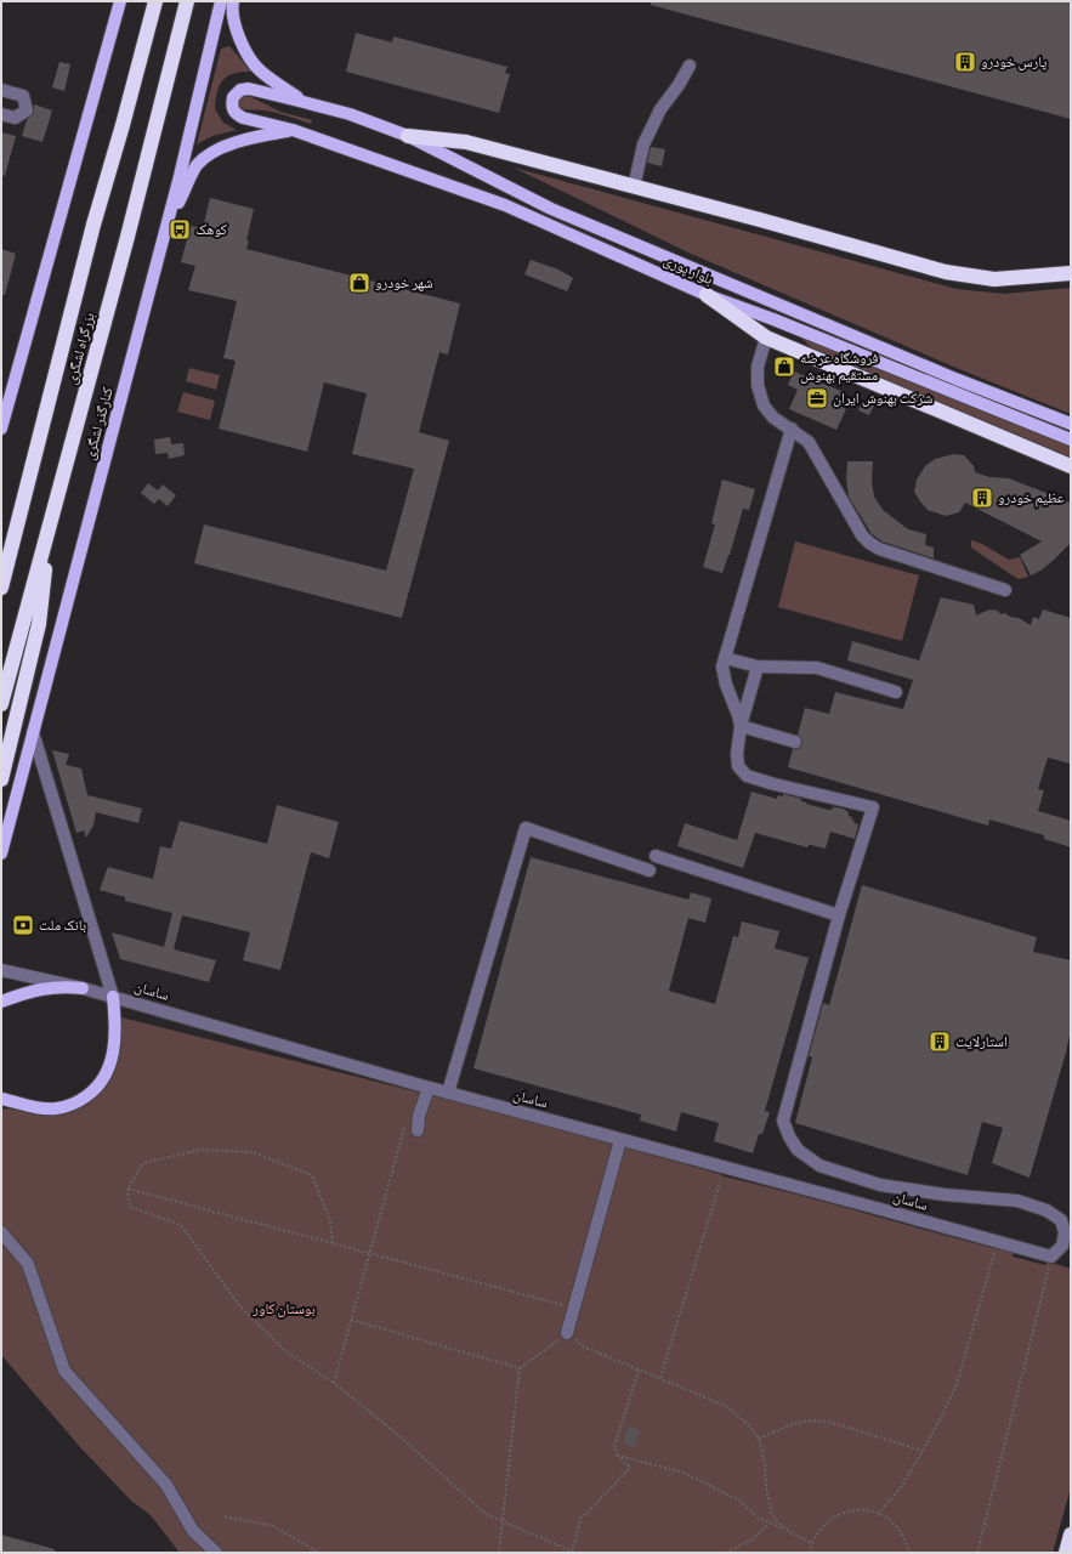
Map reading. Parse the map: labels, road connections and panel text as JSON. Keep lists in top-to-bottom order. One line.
{"streets":{"highway":["بزرگراه لشگری"],"main road":["بلوار پوری","کنارگذر لشگری"],"street":["ساسان"]},"parks":["بوستان کاور"],"places":{"building":["پارس خودرو","عظیم خودرو","استارلایت"],"bus stop":["کوهک"],"shop":["شهر خودرو","فروشگاه عرضه مستقیم بهنوش"],"office":["شرکت بهنوش ایران"],"bank":["بانک ملت"]}}
